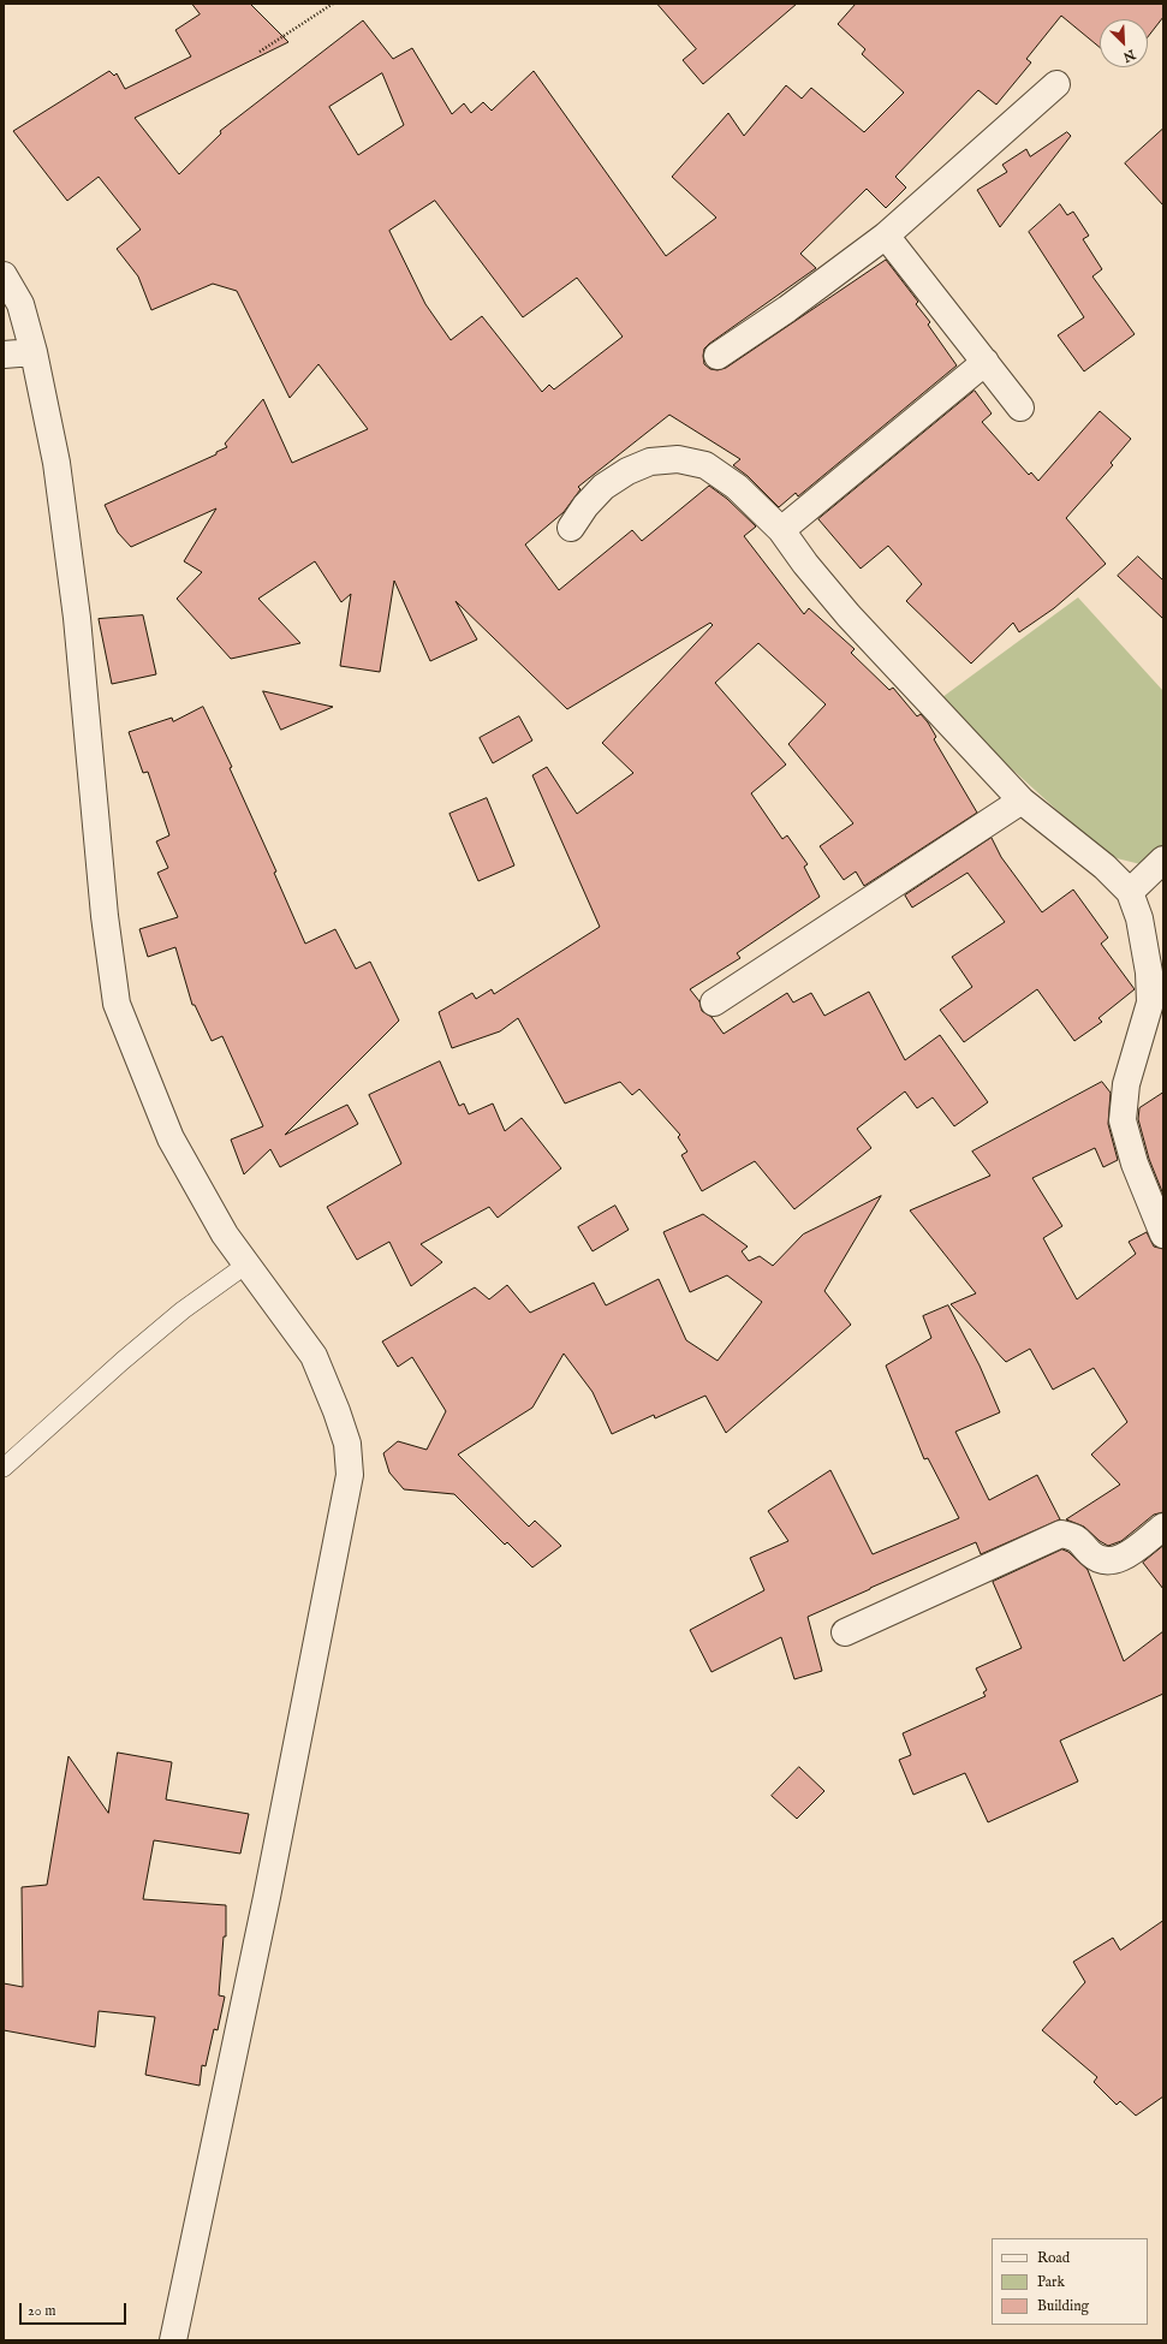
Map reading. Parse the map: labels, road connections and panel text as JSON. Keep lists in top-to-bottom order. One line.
{"legend":["Road","Park","Building"],"scale_bar":"20 m","north":"bottom right"}
